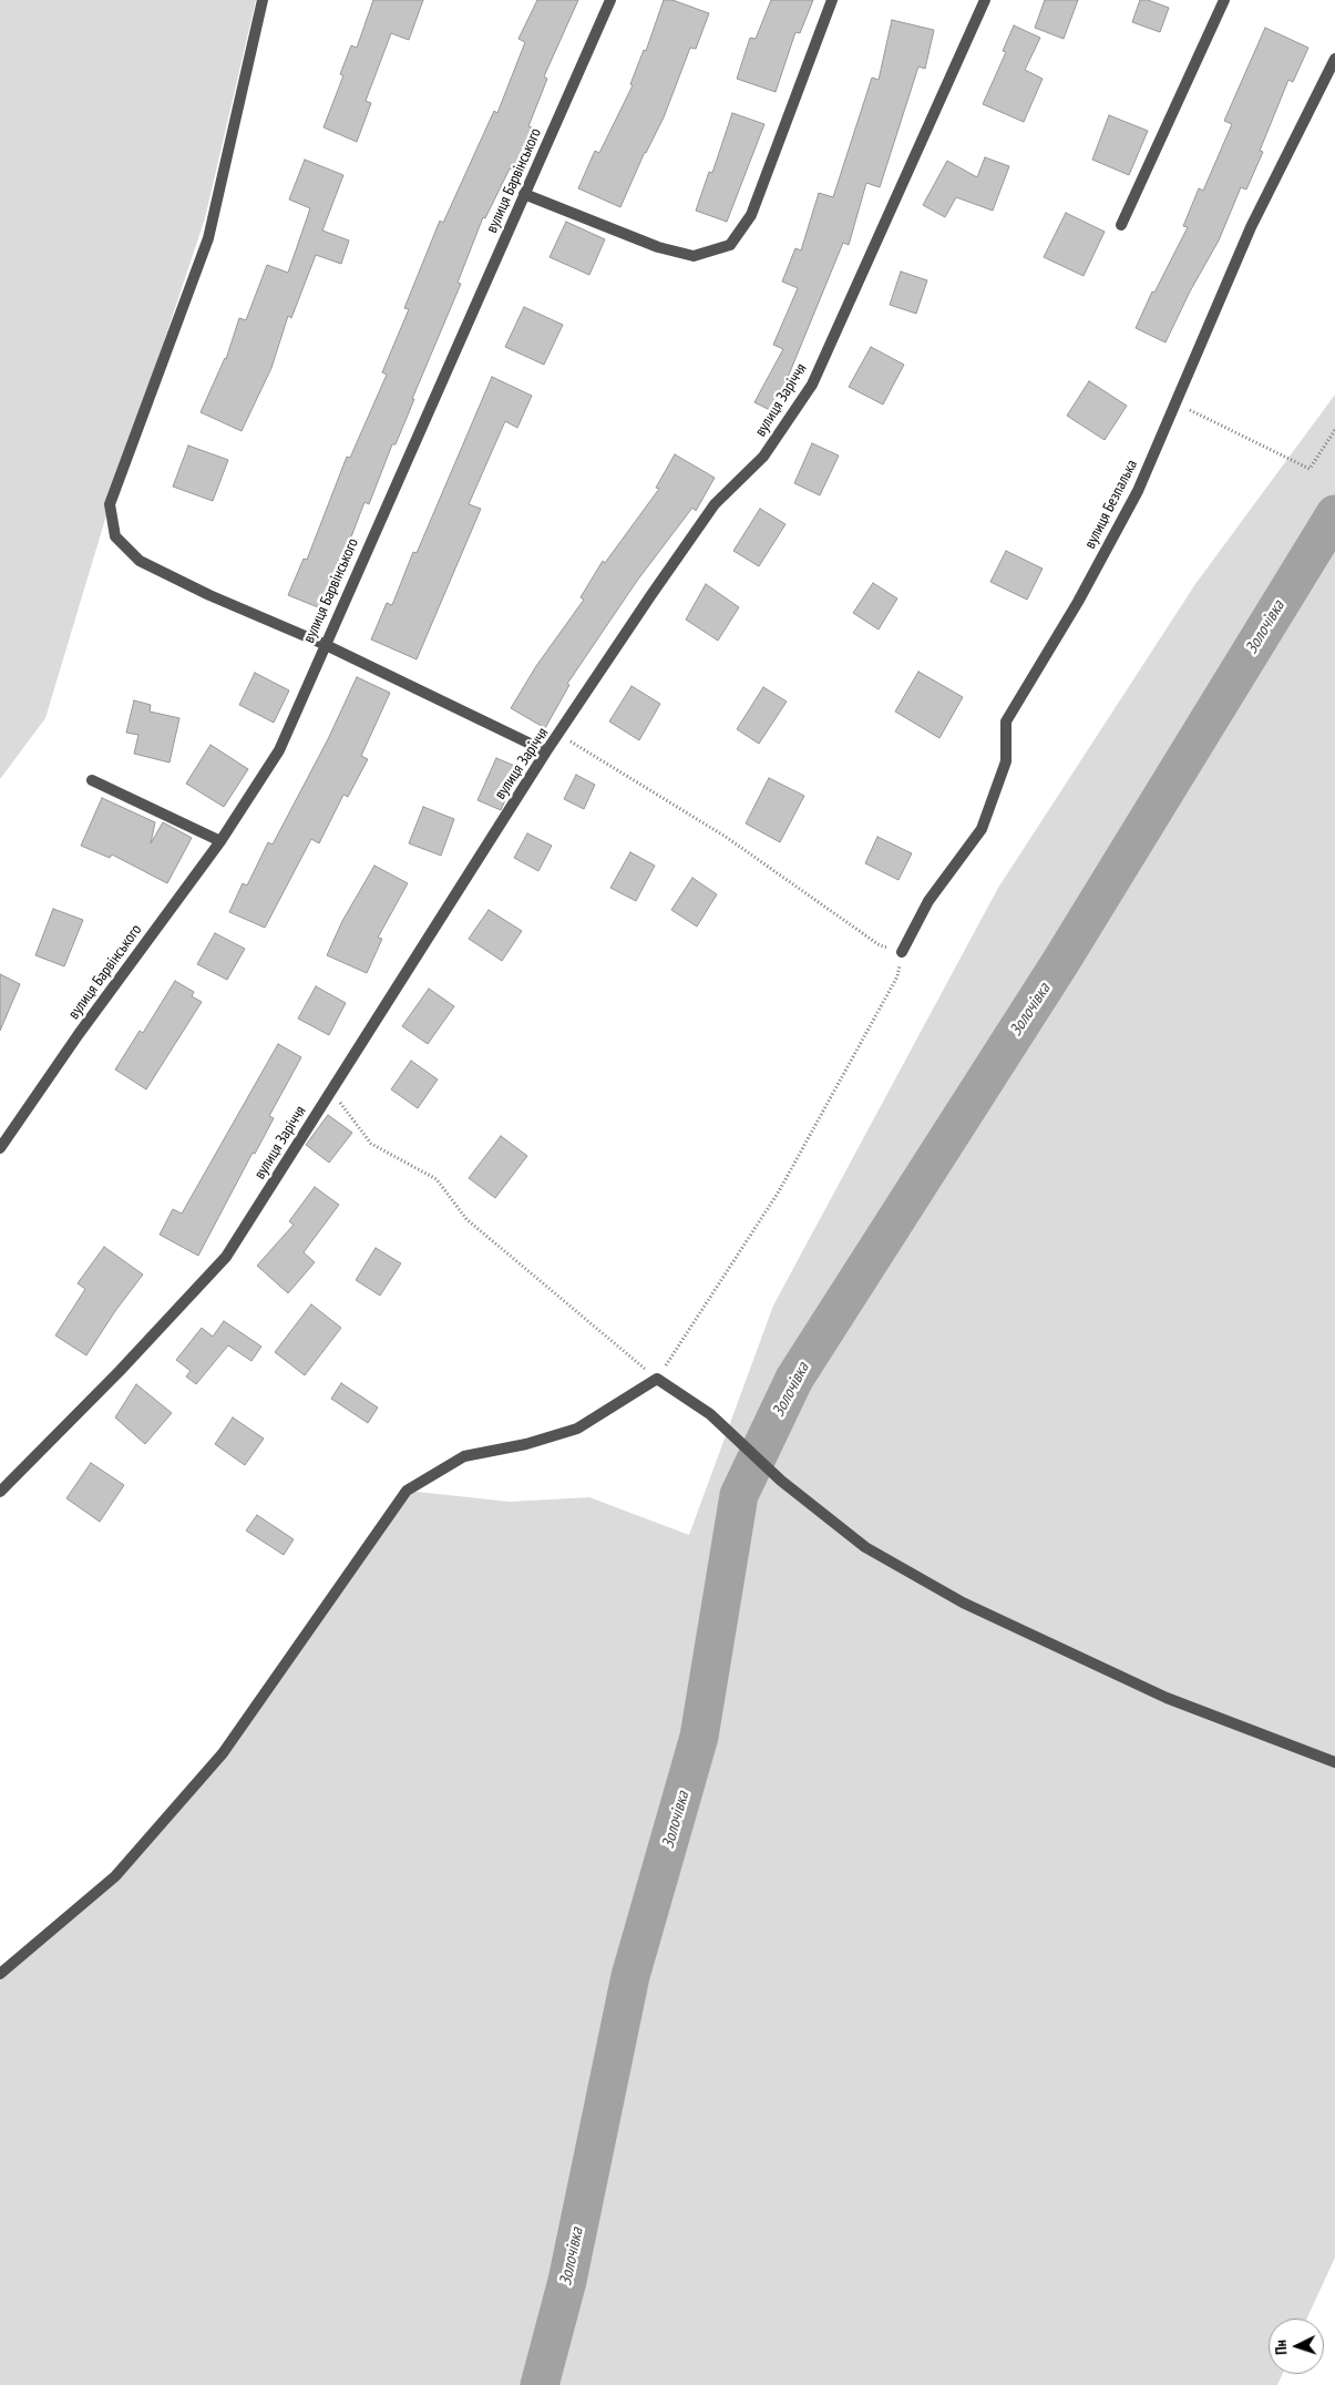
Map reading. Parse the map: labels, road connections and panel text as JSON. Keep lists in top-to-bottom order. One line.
{"streets":{"street":["вулиця Барвінського","вулиця Заріччя","вулиця Безпалька"]},"water":["Золочівка"],"north":"left"}
